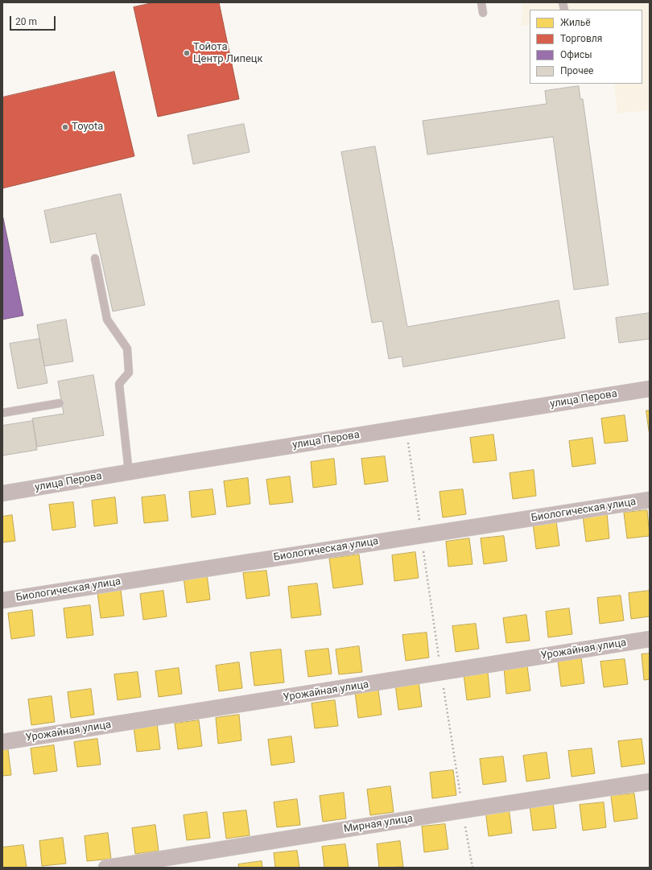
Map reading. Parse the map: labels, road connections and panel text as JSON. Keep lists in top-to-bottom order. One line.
{"streets":{"street":["улица Перова","Биологическая улица","Урожайная улица","Мирная улица"]},"places":["Тойота Центр Липецк","Toyota"],"legend":["Жильё","Торговля","Офисы","Прочее"],"scale_bar":"20 m"}
